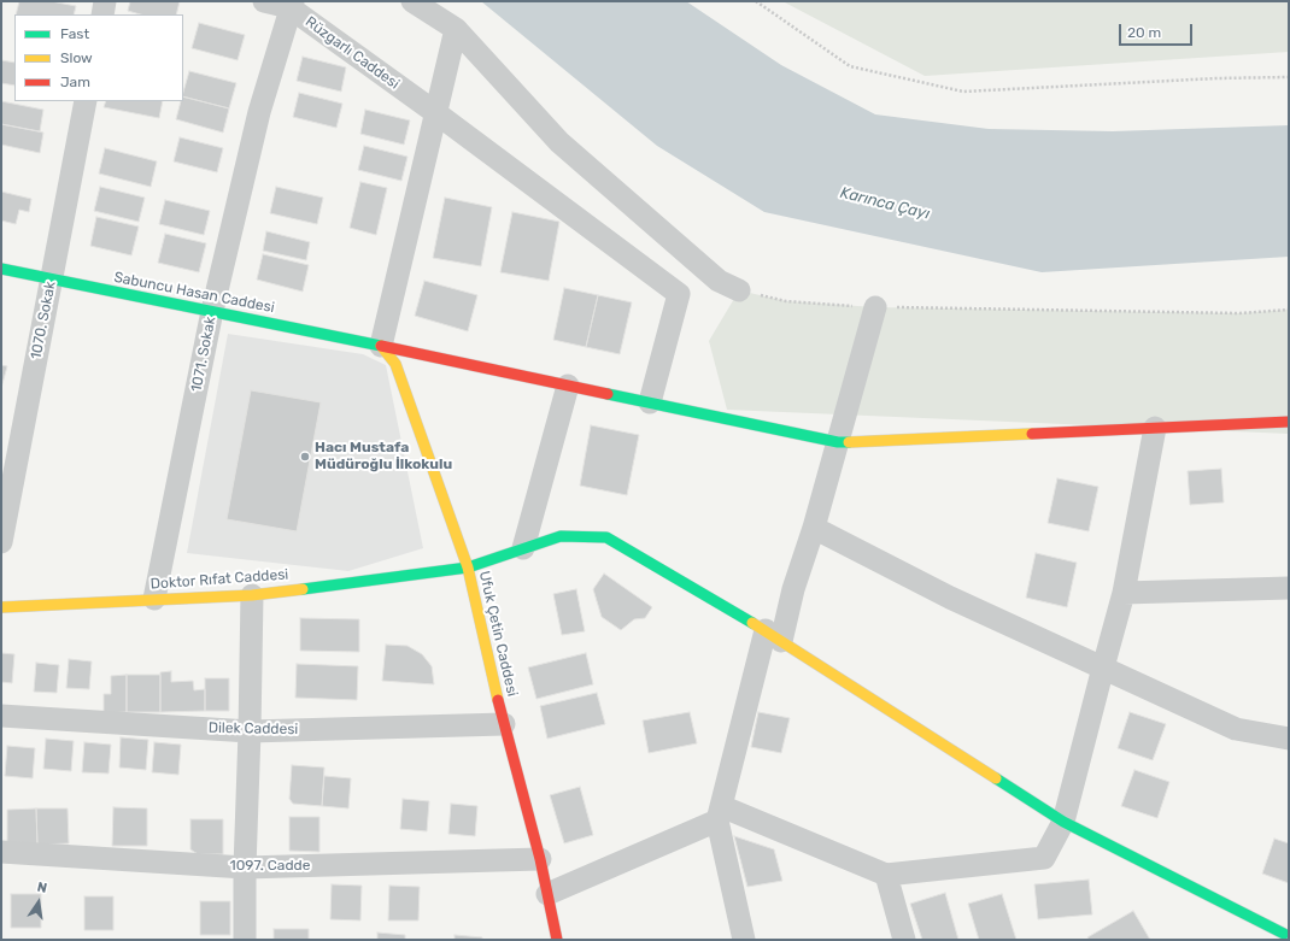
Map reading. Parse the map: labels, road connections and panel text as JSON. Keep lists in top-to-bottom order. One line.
{"streets":{"street":["Rüzgarlı Caddesi","Sabuncu Hasan Caddesi","1070. Sokak","1071. Sokak","Doktor Rıfat Caddesi","Ufuk Çetin Caddesi","Dilek Caddesi","1097. Cadde"]},"crossings":[["Rüzgarlı Caddesi","Sabuncu Hasan Caddesi"],["Rüzgarlı Caddesi","1071. Sokak"],["Sabuncu Hasan Caddesi","1070. Sokak"],["Sabuncu Hasan Caddesi","1071. Sokak"],["Sabuncu Hasan Caddesi","Ufuk Çetin Caddesi"],["1071. Sokak","Doktor Rıfat Caddesi"],["Doktor Rıfat Caddesi","Ufuk Çetin Caddesi"],["Ufuk Çetin Caddesi","Dilek Caddesi"],["Ufuk Çetin Caddesi","1097. Cadde"]],"water":["Karınca Çayı"],"places":["Hacı Mustafa Müdüroğlu İlkokulu"],"legend":["Fast","Slow","Jam"],"scale_bar":"20 m","north":"top"}
